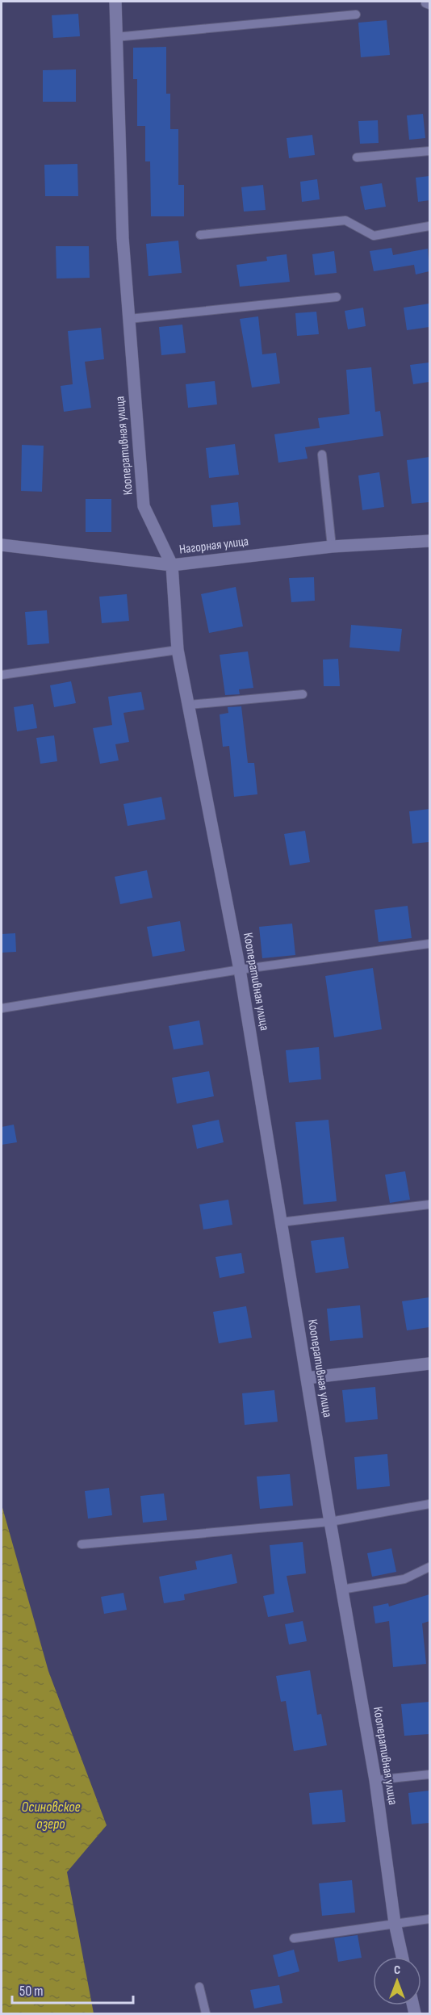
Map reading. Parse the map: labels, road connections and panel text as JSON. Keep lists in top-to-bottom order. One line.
{"streets":{"street":["Кооперативная улица","Нагорная улица"]},"crossings":[["Кооперативная улица","Нагорная улица"]],"water":["Осиновское озеро"],"scale_bar":"50 m","north":"top"}
